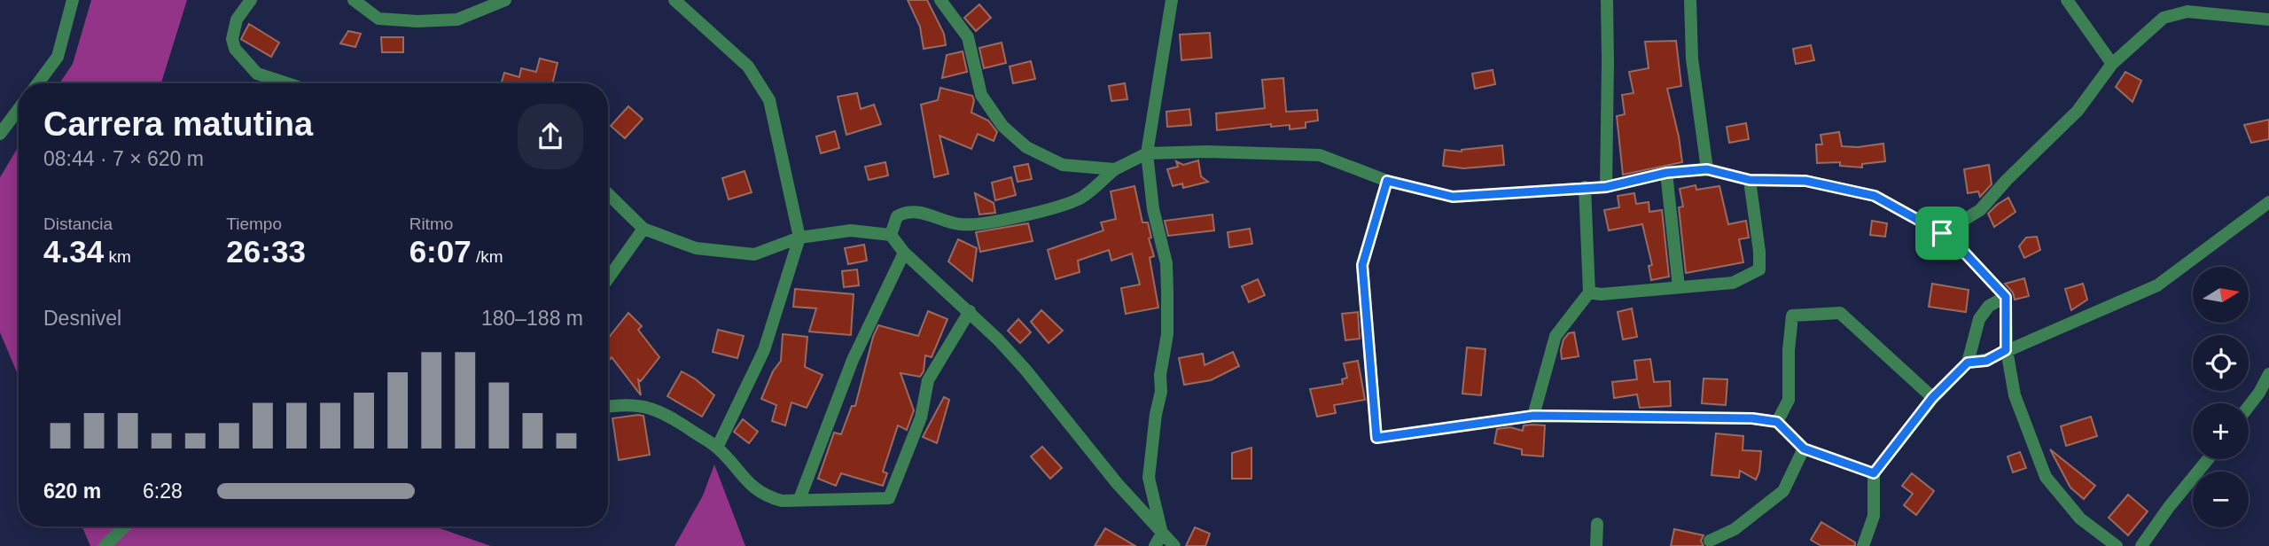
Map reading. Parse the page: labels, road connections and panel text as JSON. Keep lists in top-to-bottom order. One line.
{"north":"right","page":{"heading":["Carrera matutina","08:44 · 7 × 620 m"],"stats":[["Distancia","4.34 km"],["Tiempo","26:33"],["Ritmo","6:07 /km"]],"map_buttons":["+","−"],"chart":["Desnivel","180–188 m"],"list":[{"name":"620 m","note":"6:28"}]}}
